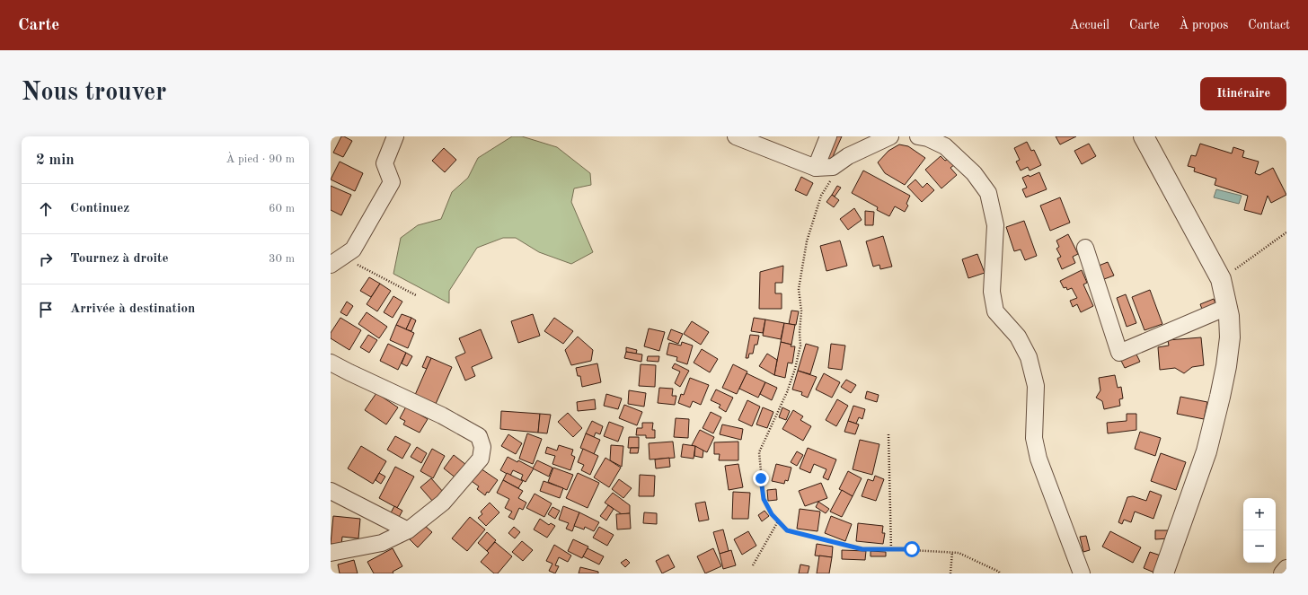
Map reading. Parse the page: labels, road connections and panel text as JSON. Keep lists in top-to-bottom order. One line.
{"page":{"header":"Carte","nav":["Accueil","Carte","À propos","Contact"],"buttons":"Itinéraire","title":"Nous trouver","heading":["2 min","À pied · 90 m"],"list":[["Continuez","60 m"],["Tournez à droite","30 m"],"Arrivée à destination"],"map_buttons":["+","−"]}}
